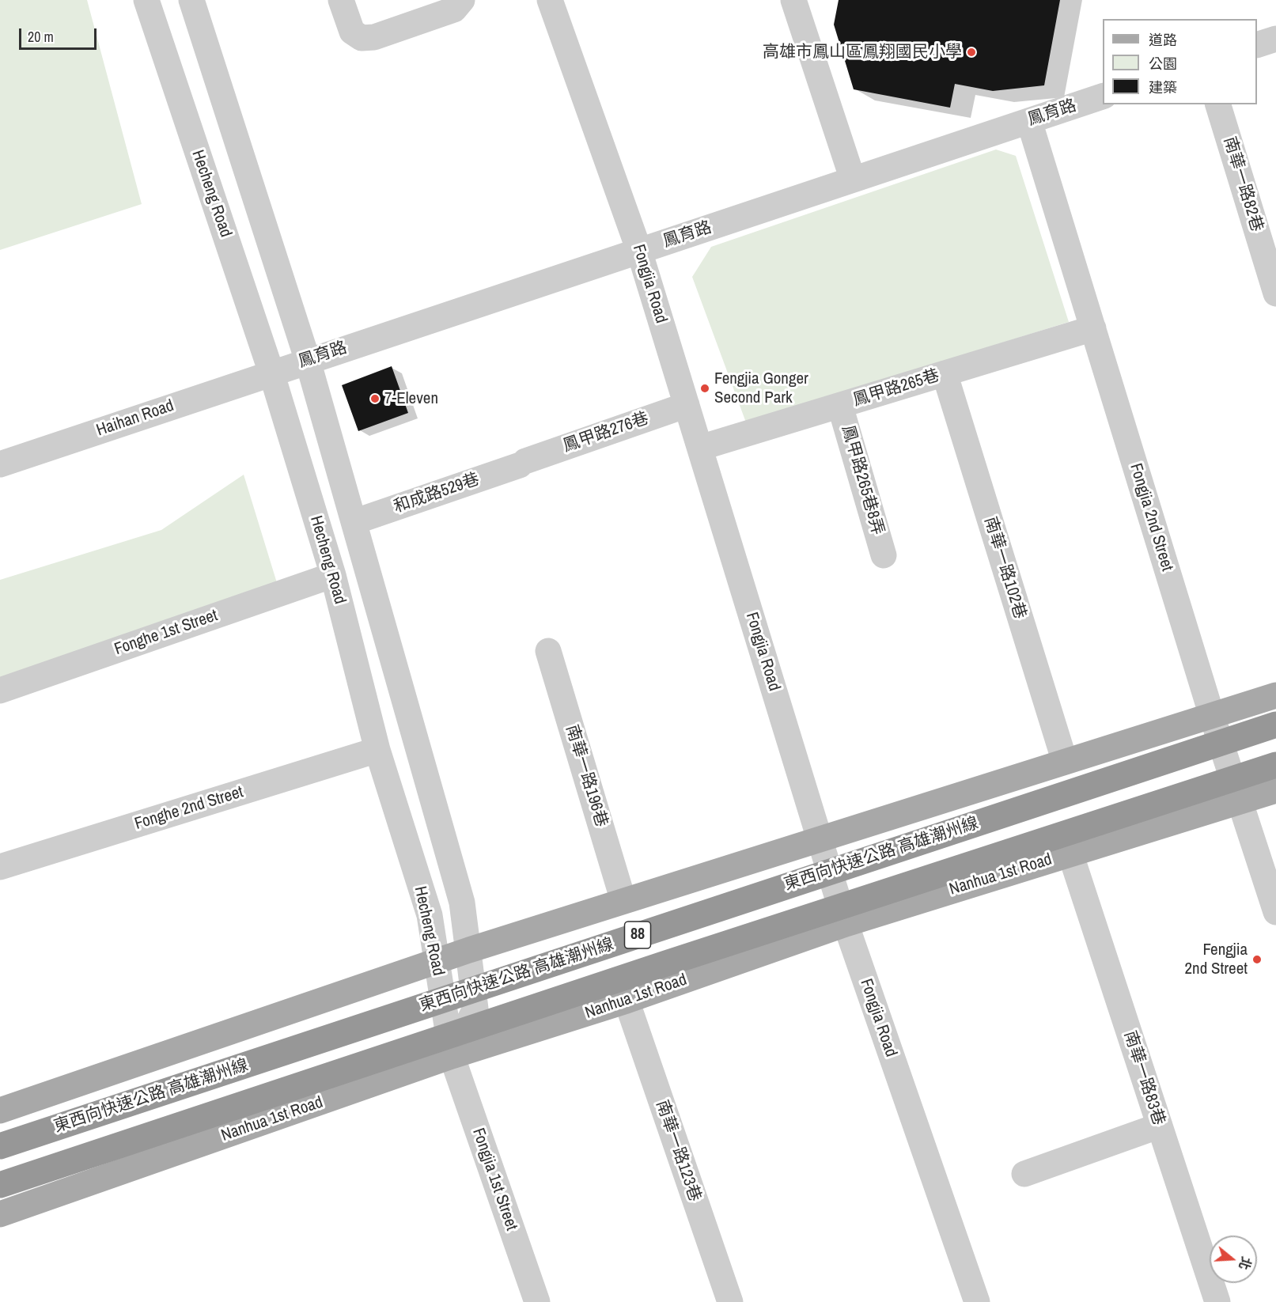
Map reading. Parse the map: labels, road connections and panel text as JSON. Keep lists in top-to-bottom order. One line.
{"streets":{"highway":["東西向快速公路 高雄潮州線","88"],"main road":["Nanhua 1st Road"],"street":["鳳育路","南華一路82巷","Hecheng Road","Fongjia Road","鳳甲路265巷","Haihan Road","鳳甲路276巷","鳳甲路265巷8弄","和成路529巷","Fongjia 2nd Street","南華一路102巷","Fonghe 1st Street","南華一路196巷","Fonghe 2nd Street","南華一路83巷","南華一路123巷","Fongjia 1st Street"]},"crossings":[["鳳育路","Hecheng Road"],["鳳育路","Fongjia Road"],["鳳育路","Haihan Road"],["鳳育路","Fongjia 2nd Street"],["Hecheng Road","Haihan Road"],["Hecheng Road","和成路529巷"],["Hecheng Road","Fonghe 1st Street"],["Hecheng Road","Fonghe 2nd Street"],["Hecheng Road","Nanhua 1st Road"],["Hecheng Road","Fongjia 1st Street"],["Fongjia Road","鳳甲路265巷"],["Fongjia Road","鳳甲路276巷"],["Fongjia Road","Nanhua 1st Road"],["鳳甲路265巷","鳳甲路265巷8弄"],["鳳甲路265巷","Fongjia 2nd Street"],["鳳甲路265巷","南華一路102巷"],["鳳甲路276巷","和成路529巷"],["Fongjia 2nd Street","Nanhua 1st Road"],["Nanhua 1st Road","南華一路83巷"],["Nanhua 1st Road","南華一路123巷"],["Nanhua 1st Road","Fongjia 1st Street"]],"places":["高雄市鳳山區鳳翔國民小學","Fengjia Gonger Second Park","7-Eleven","Fengjia 2nd Street"],"legend":["道路","公園","建築"],"scale_bar":"20 m","north":"right"}
